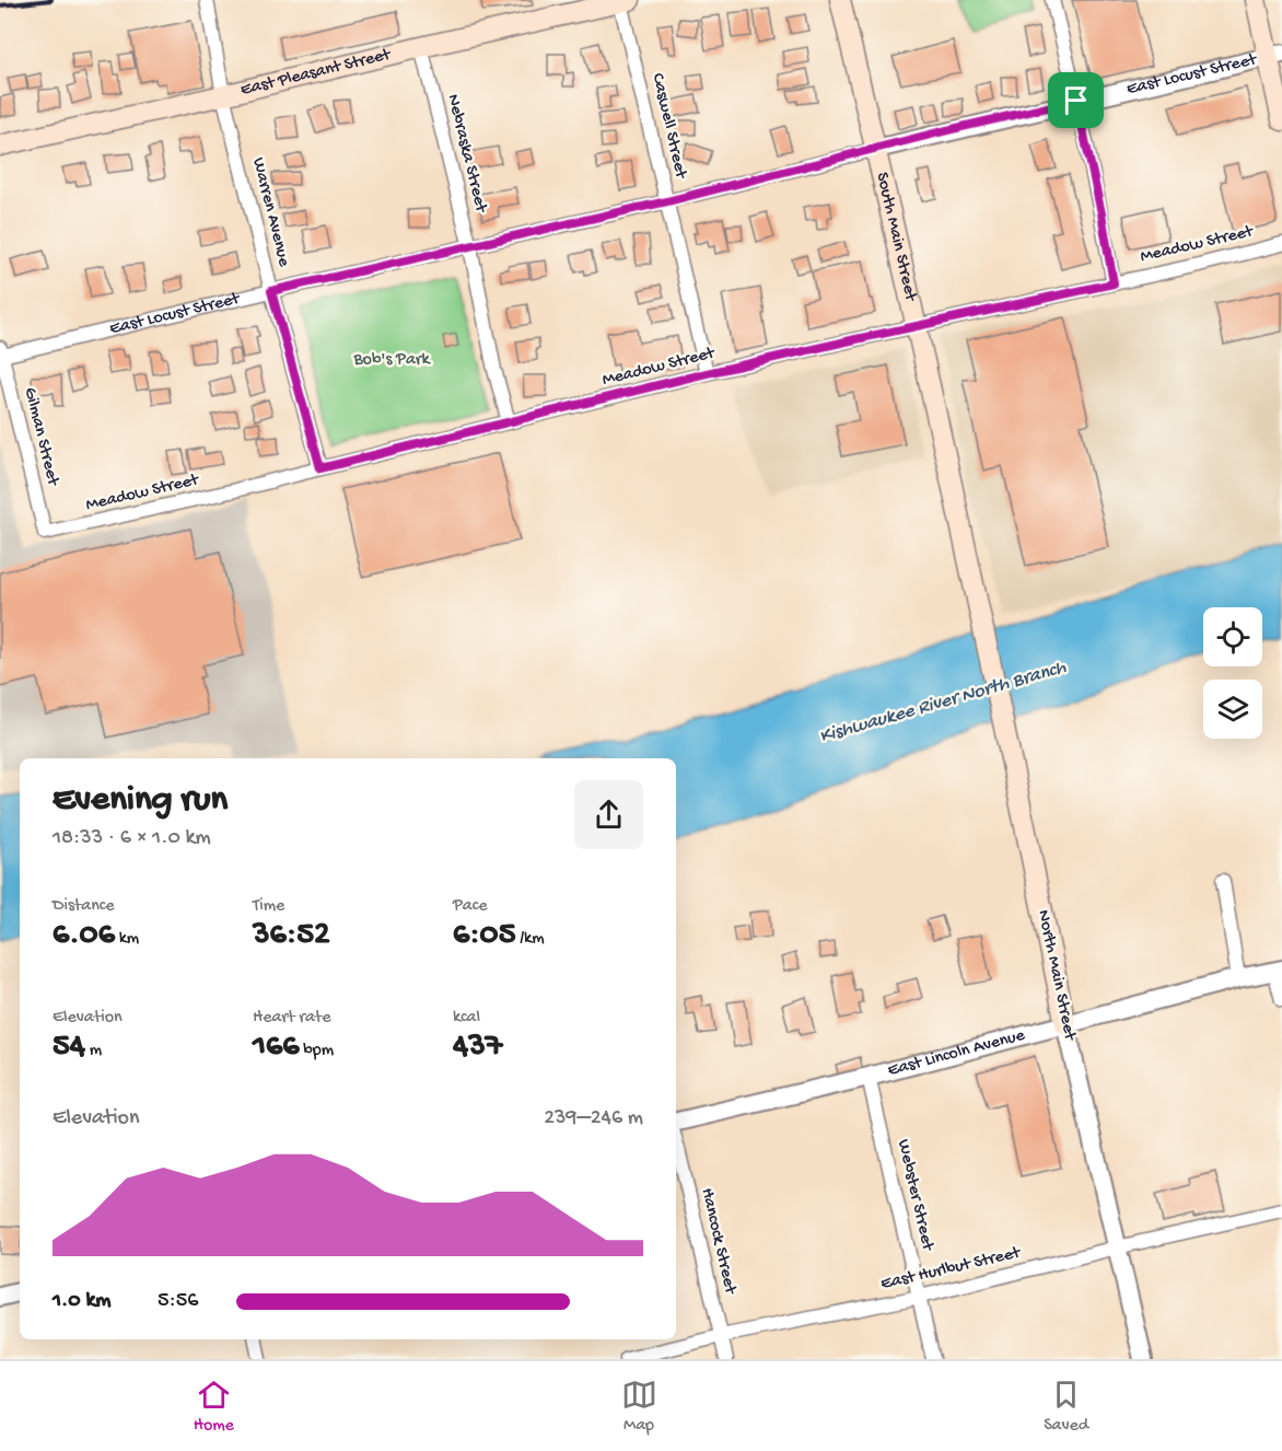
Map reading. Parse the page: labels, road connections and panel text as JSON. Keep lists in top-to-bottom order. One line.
{"streets":{"main road":["East Pleasant Street","South Main Street","North Main Street"],"street":["East Locust Street","Caswell Street","Nebraska Street","Warren Avenue","Meadow Street","Gilman Street","East Lincoln Avenue","Webster Street","Hancock Street","East Hurlbut Street"]},"crossings":[["East Pleasant Street","Caswell Street"],["East Pleasant Street","Nebraska Street"],["East Pleasant Street","Warren Avenue"],["East Locust Street","Caswell Street"],["East Locust Street","Nebraska Street"],["East Locust Street","Warren Avenue"],["East Locust Street","South Main Street"],["East Locust Street","Gilman Street"],["Caswell Street","Meadow Street"],["Nebraska Street","Meadow Street"],["Warren Avenue","Meadow Street"],["South Main Street","Meadow Street"],["South Main Street","North Main Street"],["Meadow Street","Gilman Street"],["North Main Street","East Lincoln Avenue"],["North Main Street","East Hurlbut Street"],["East Lincoln Avenue","Webster Street"],["Webster Street","East Hurlbut Street"],["Hancock Street","East Hurlbut Street"]],"water":["Kishwaukee River North Branch"],"parks":["Bob's Park"],"page":{"heading":["Evening run","18:33 · 6 × 1.0 km"],"stats":[["Distance","6.06 km"],["Time","36:52"],["Pace","6:05 /km"],["Elevation","54 m"],["Heart rate","166 bpm"],["kcal","437"]],"chart":["Elevation","239–246 m"],"list":[{"name":"1.0 km","note":"5:56"}],"tabs":["Home","Map","Saved"]}}
